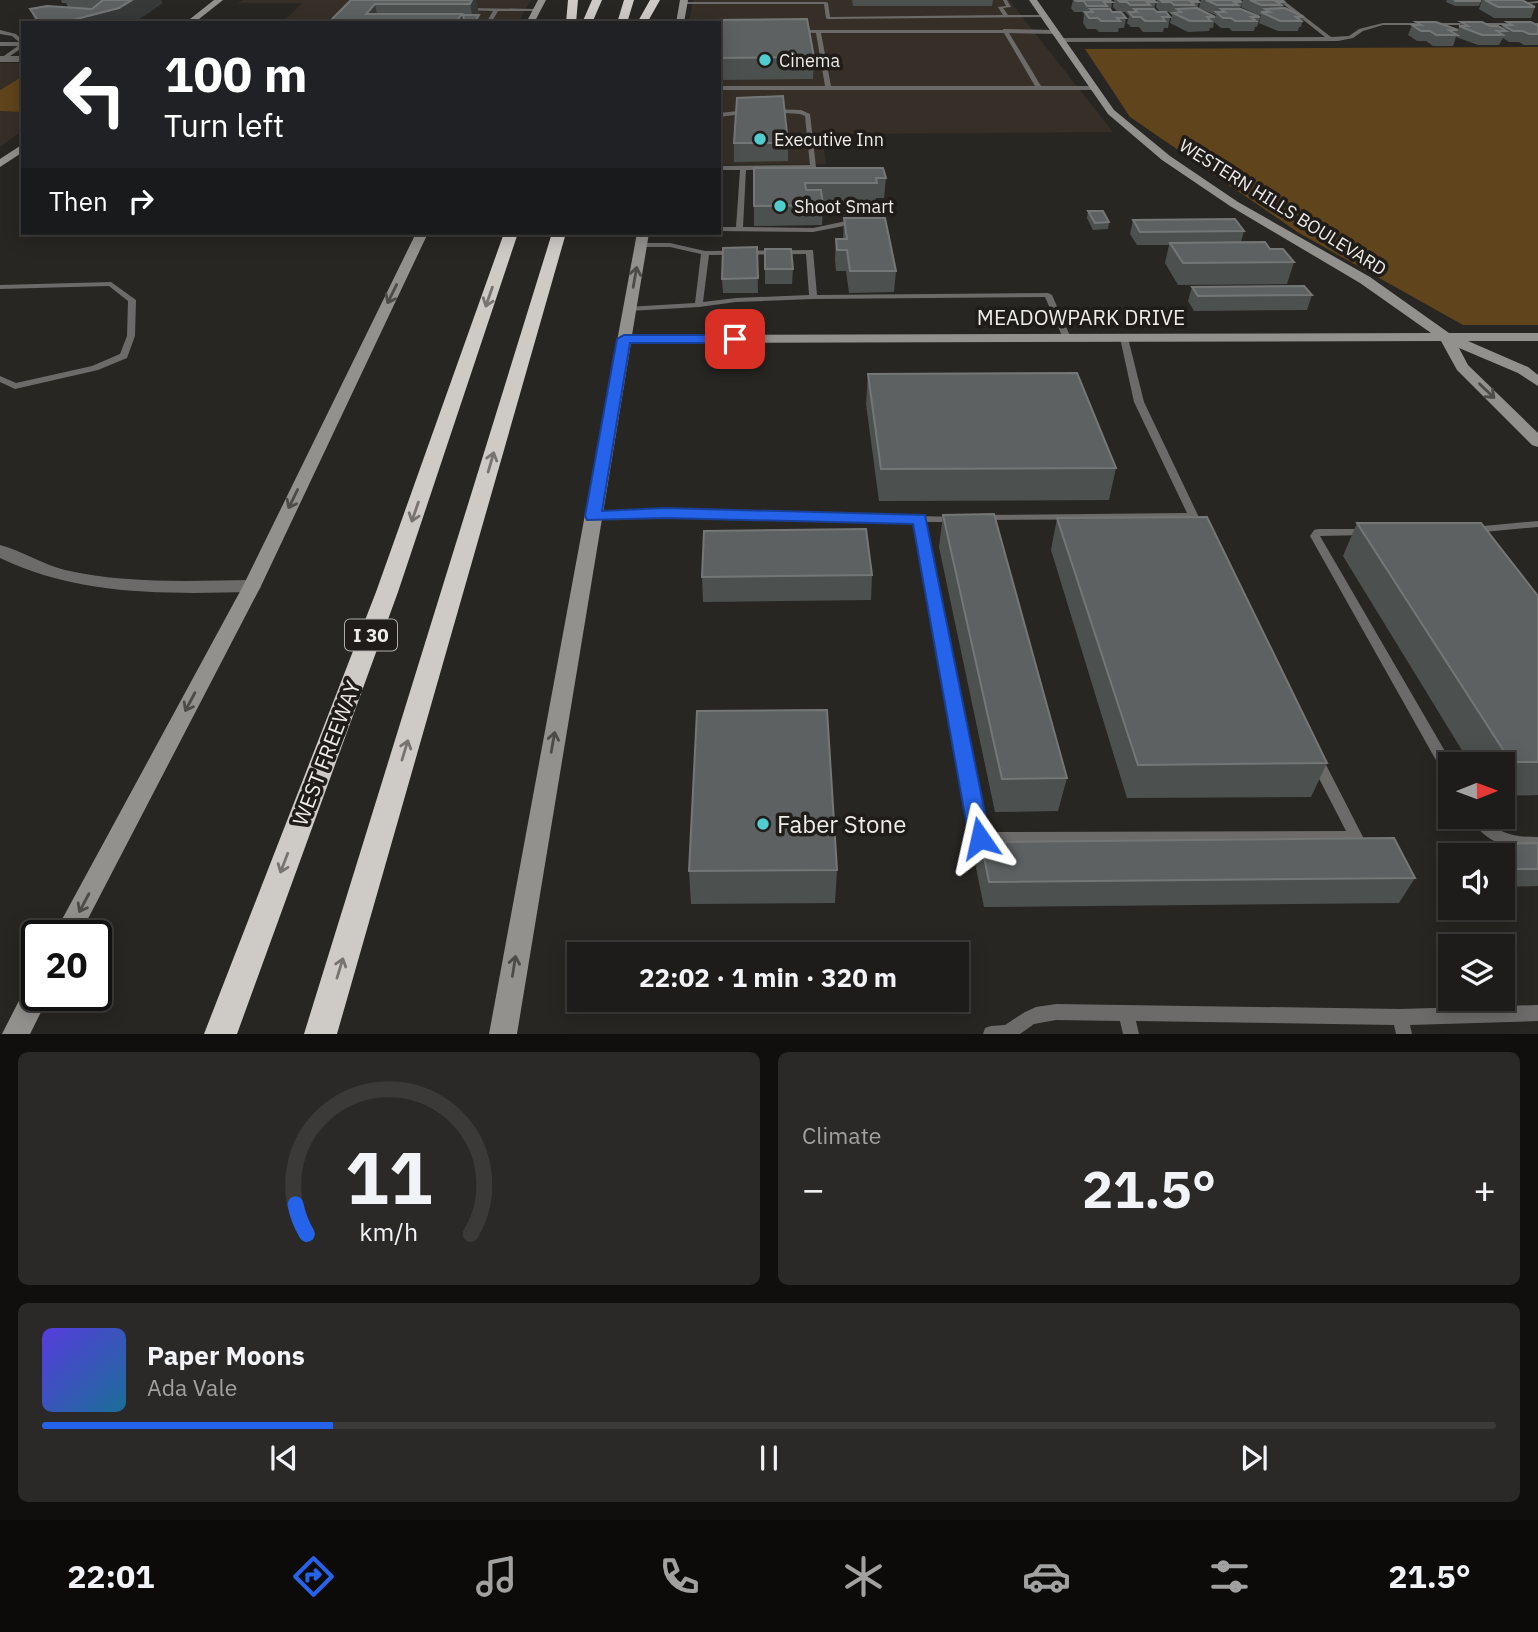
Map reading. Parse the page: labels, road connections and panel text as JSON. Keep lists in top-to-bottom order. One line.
{"streets":{"highway":["I 30","WEST FREEWAY"],"street":["WESTERN HILLS BOULEVARD","MEADOWPARK DRIVE"]},"crossings":[["WESTERN HILLS BOULEVARD","MEADOWPARK DRIVE"]],"places":["Cinema","Executive Inn","Shoot Smart","Faber Stone"],"north":"right","page":{"turn":["100 m","Turn left"],"then":"Then","limit":"20","trip":"22:02 · 1 min · 320 m","tile":"Climate","heat":["−","21.5°","+"],"song":["Paper Moons","Ada Vale"],"tabs":["22:01","21.5°"],"gauge":["11","km/h"]}}
